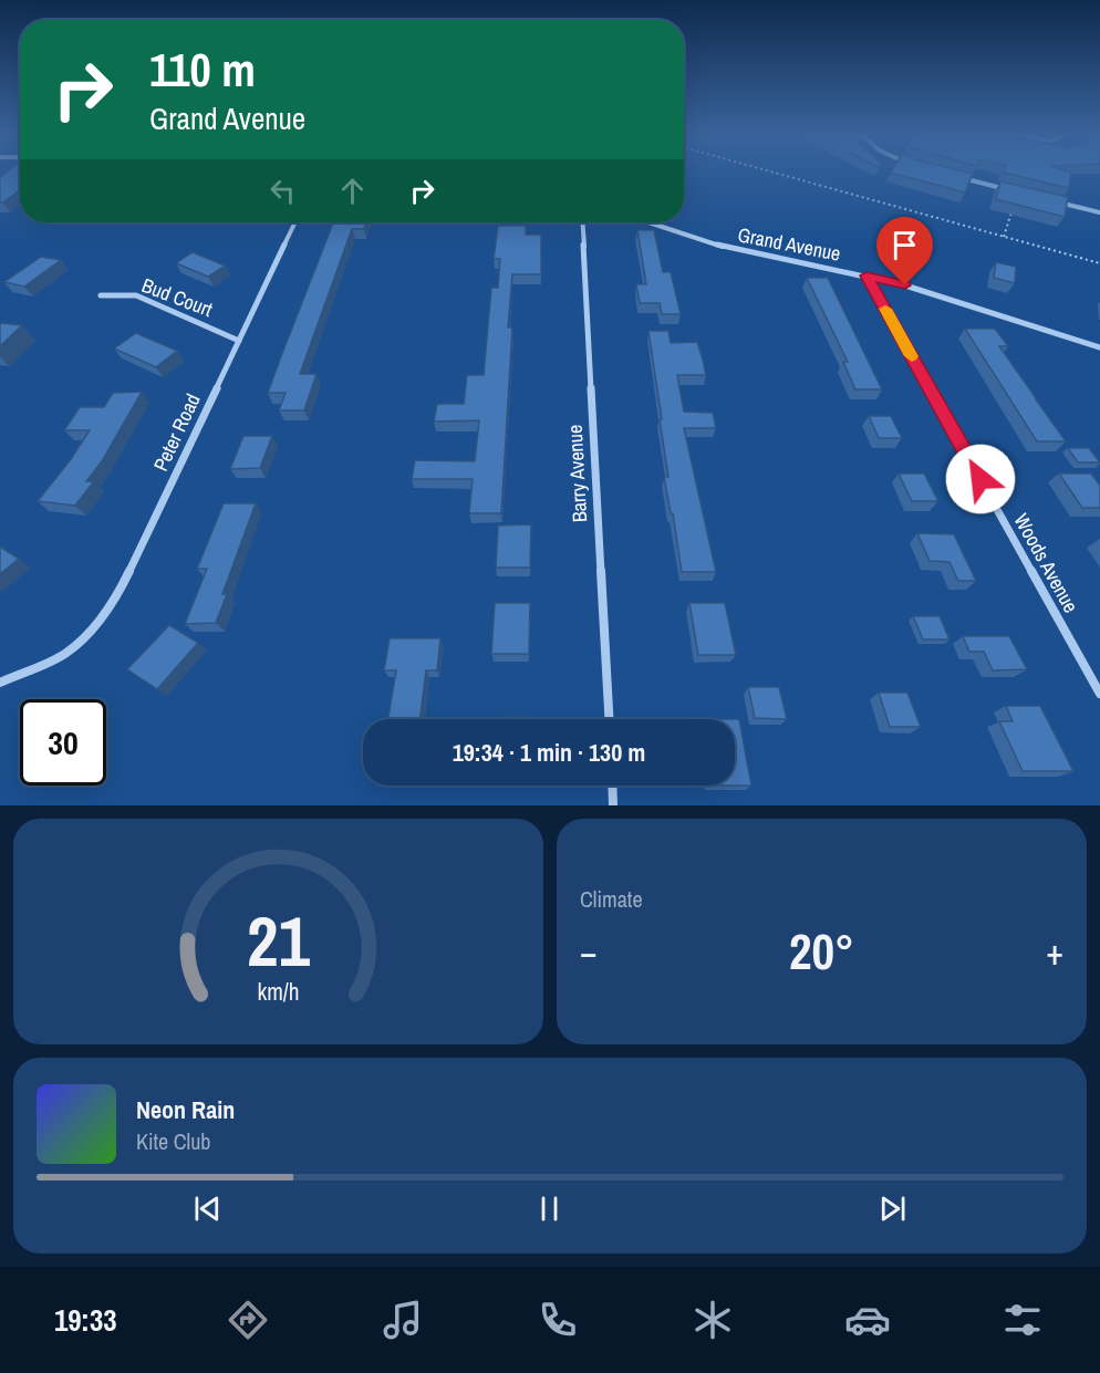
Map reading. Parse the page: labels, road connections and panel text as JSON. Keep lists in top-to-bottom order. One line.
{"streets":{"street":["Grand Avenue","Bud Court","Peter Road","Barry Avenue","Woods Avenue"]},"crossings":[["Grand Avenue","Woods Avenue"],["Bud Court","Peter Road"]],"page":{"turn":["110 m","Grand Avenue"],"limit":"30","trip":"19:34 · 1 min · 130 m","tile":"Climate","heat":["−","20°","+"],"song":["Neon Rain","Kite Club"],"tabs":"19:33","gauge":["21","km/h"]}}
